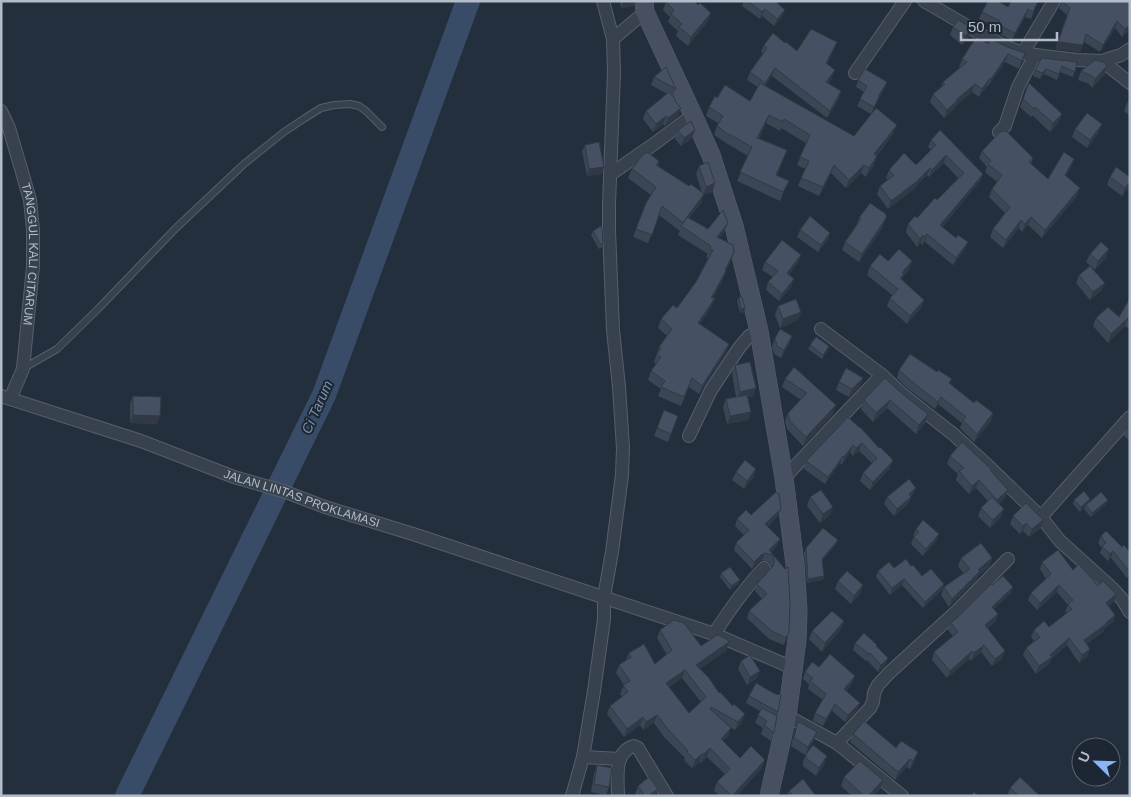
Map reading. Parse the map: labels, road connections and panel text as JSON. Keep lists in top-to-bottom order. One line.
{"streets":{"street":["TANGGUL KALI CITARUM","JALAN LINTAS PROKLAMASI"]},"crossings":[["TANGGUL KALI CITARUM","JALAN LINTAS PROKLAMASI"]],"water":["Ci Tarum"],"scale_bar":"50 m","north":"top left"}
